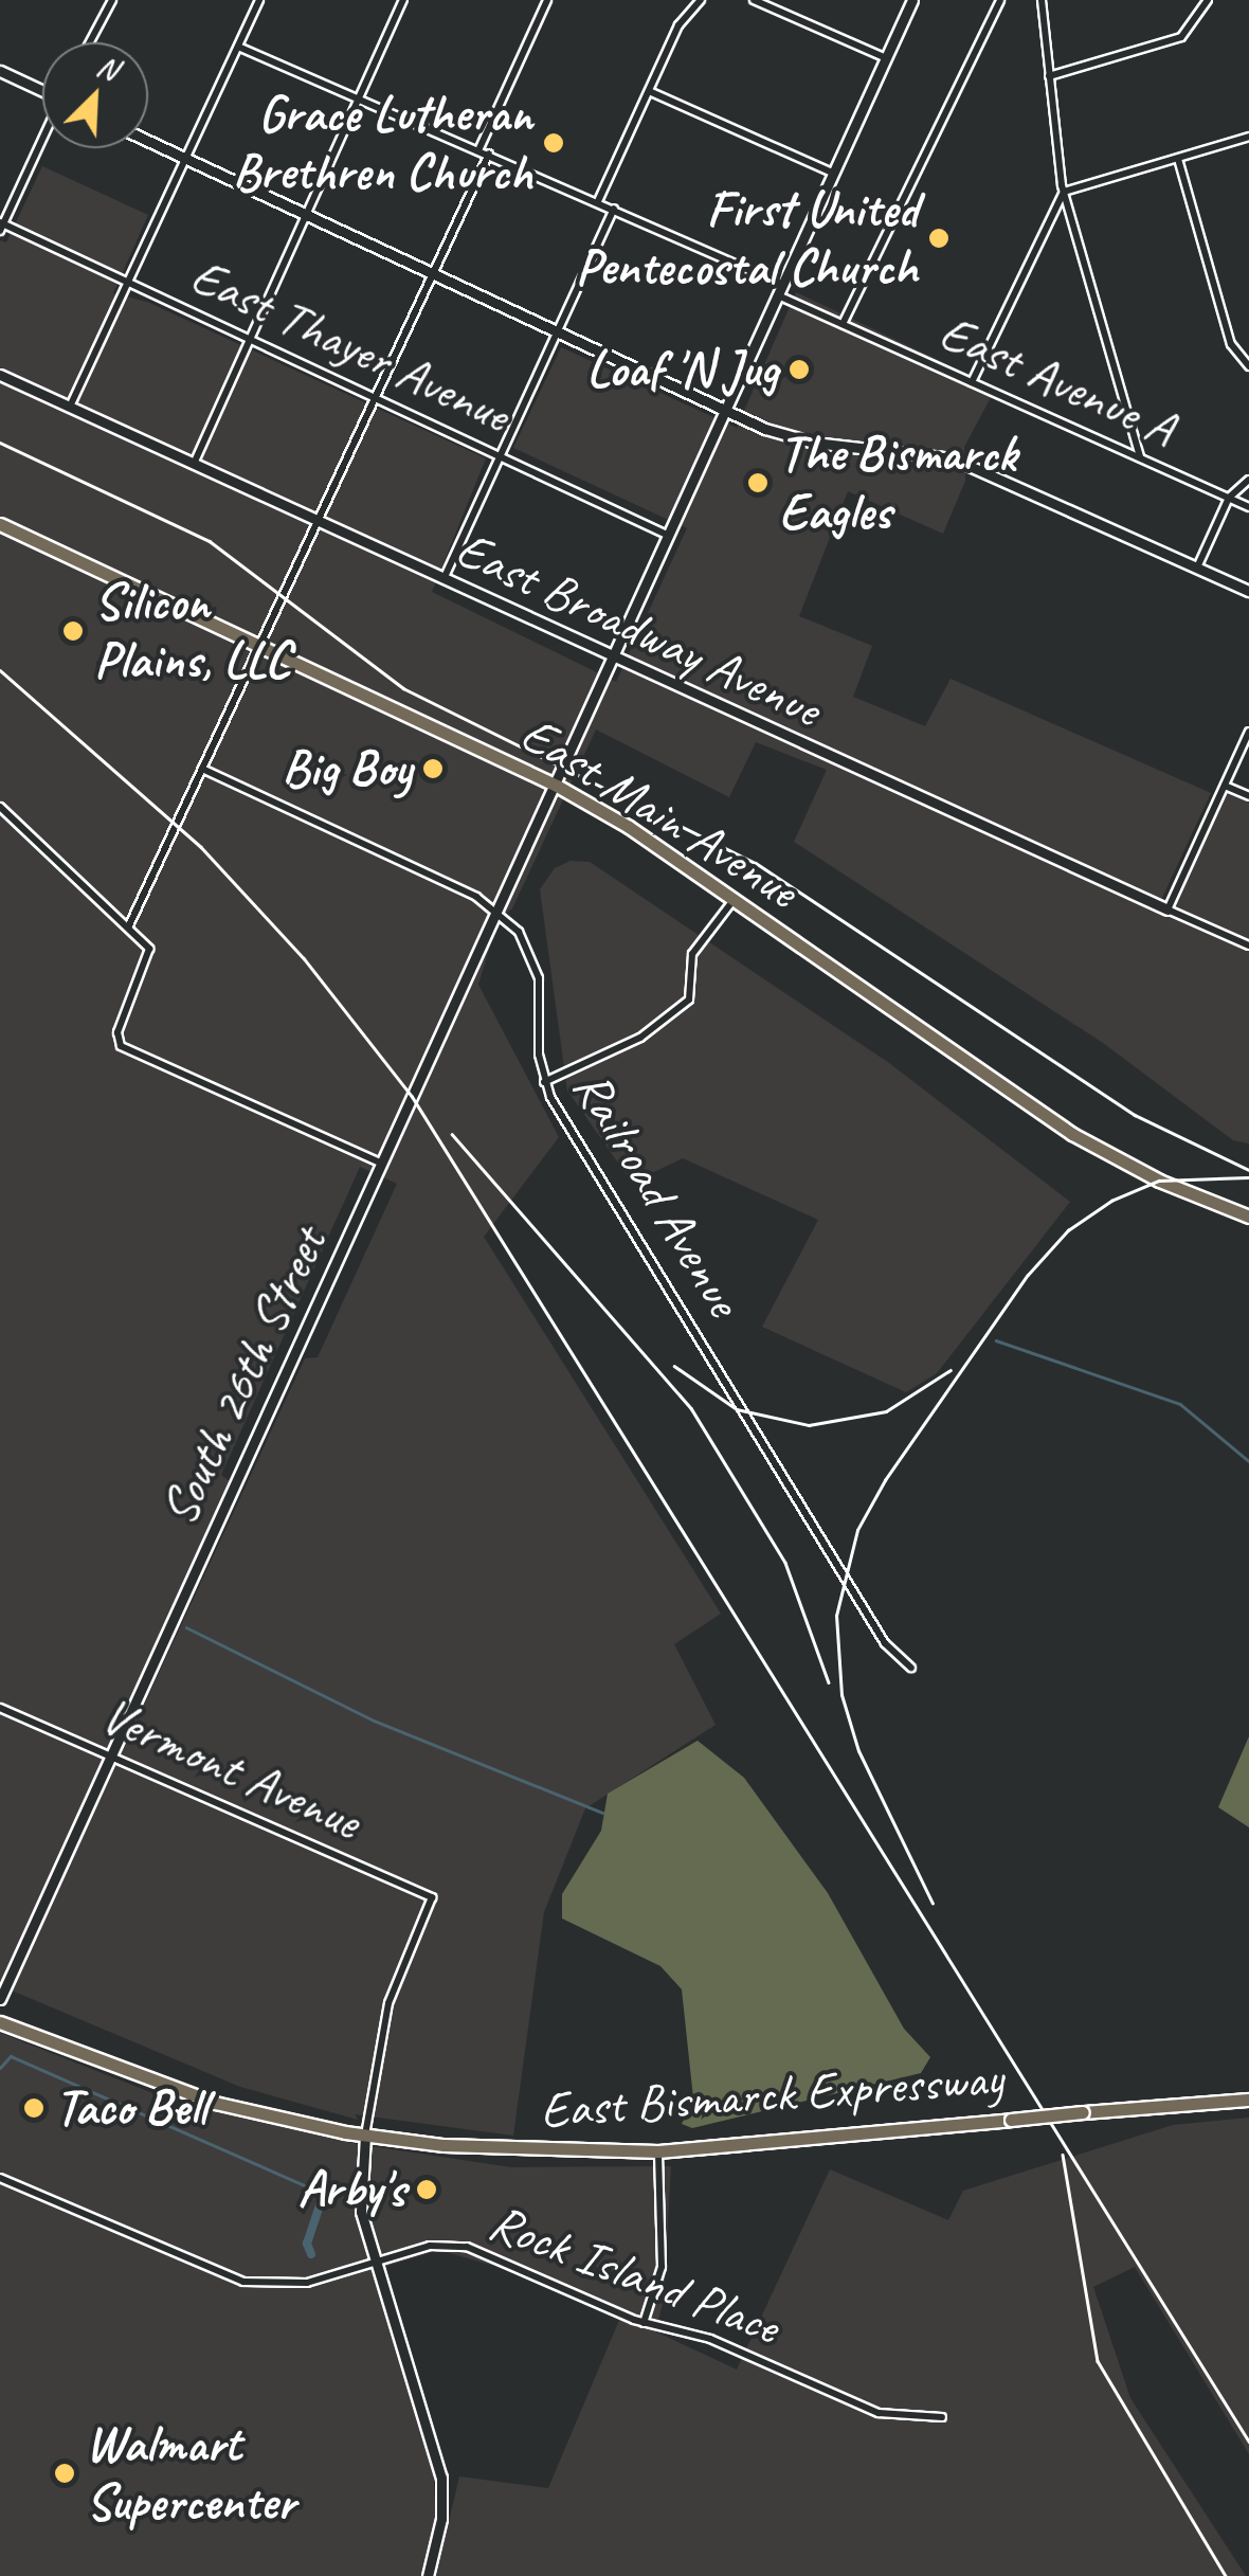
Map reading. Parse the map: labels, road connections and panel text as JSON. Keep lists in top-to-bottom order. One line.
{"streets":{"main road":["East Main Avenue","East Bismarck Expressway"],"street":["East Thayer Avenue","East Avenue A","East Broadway Avenue","Railroad Avenue","South 26th Street","Vermont Avenue","Rock Island Place"]},"crossings":[["East Thayer Avenue","South 26th Street"],["East Avenue A","South 26th Street"],["East Broadway Avenue","South 26th Street"],["East Main Avenue","South 26th Street"],["Railroad Avenue","South 26th Street"],["South 26th Street","Vermont Avenue"],["Vermont Avenue","East Bismarck Expressway"]],"places":["Grace Lutheran Brethren Church","First United Pentecostal Church","Loaf 'N Jug","The Bismarck Eagles","Silicon Plains, LLC","Big Boy","Taco Bell","Arby's","Walmart Supercenter"],"north":"top right"}
